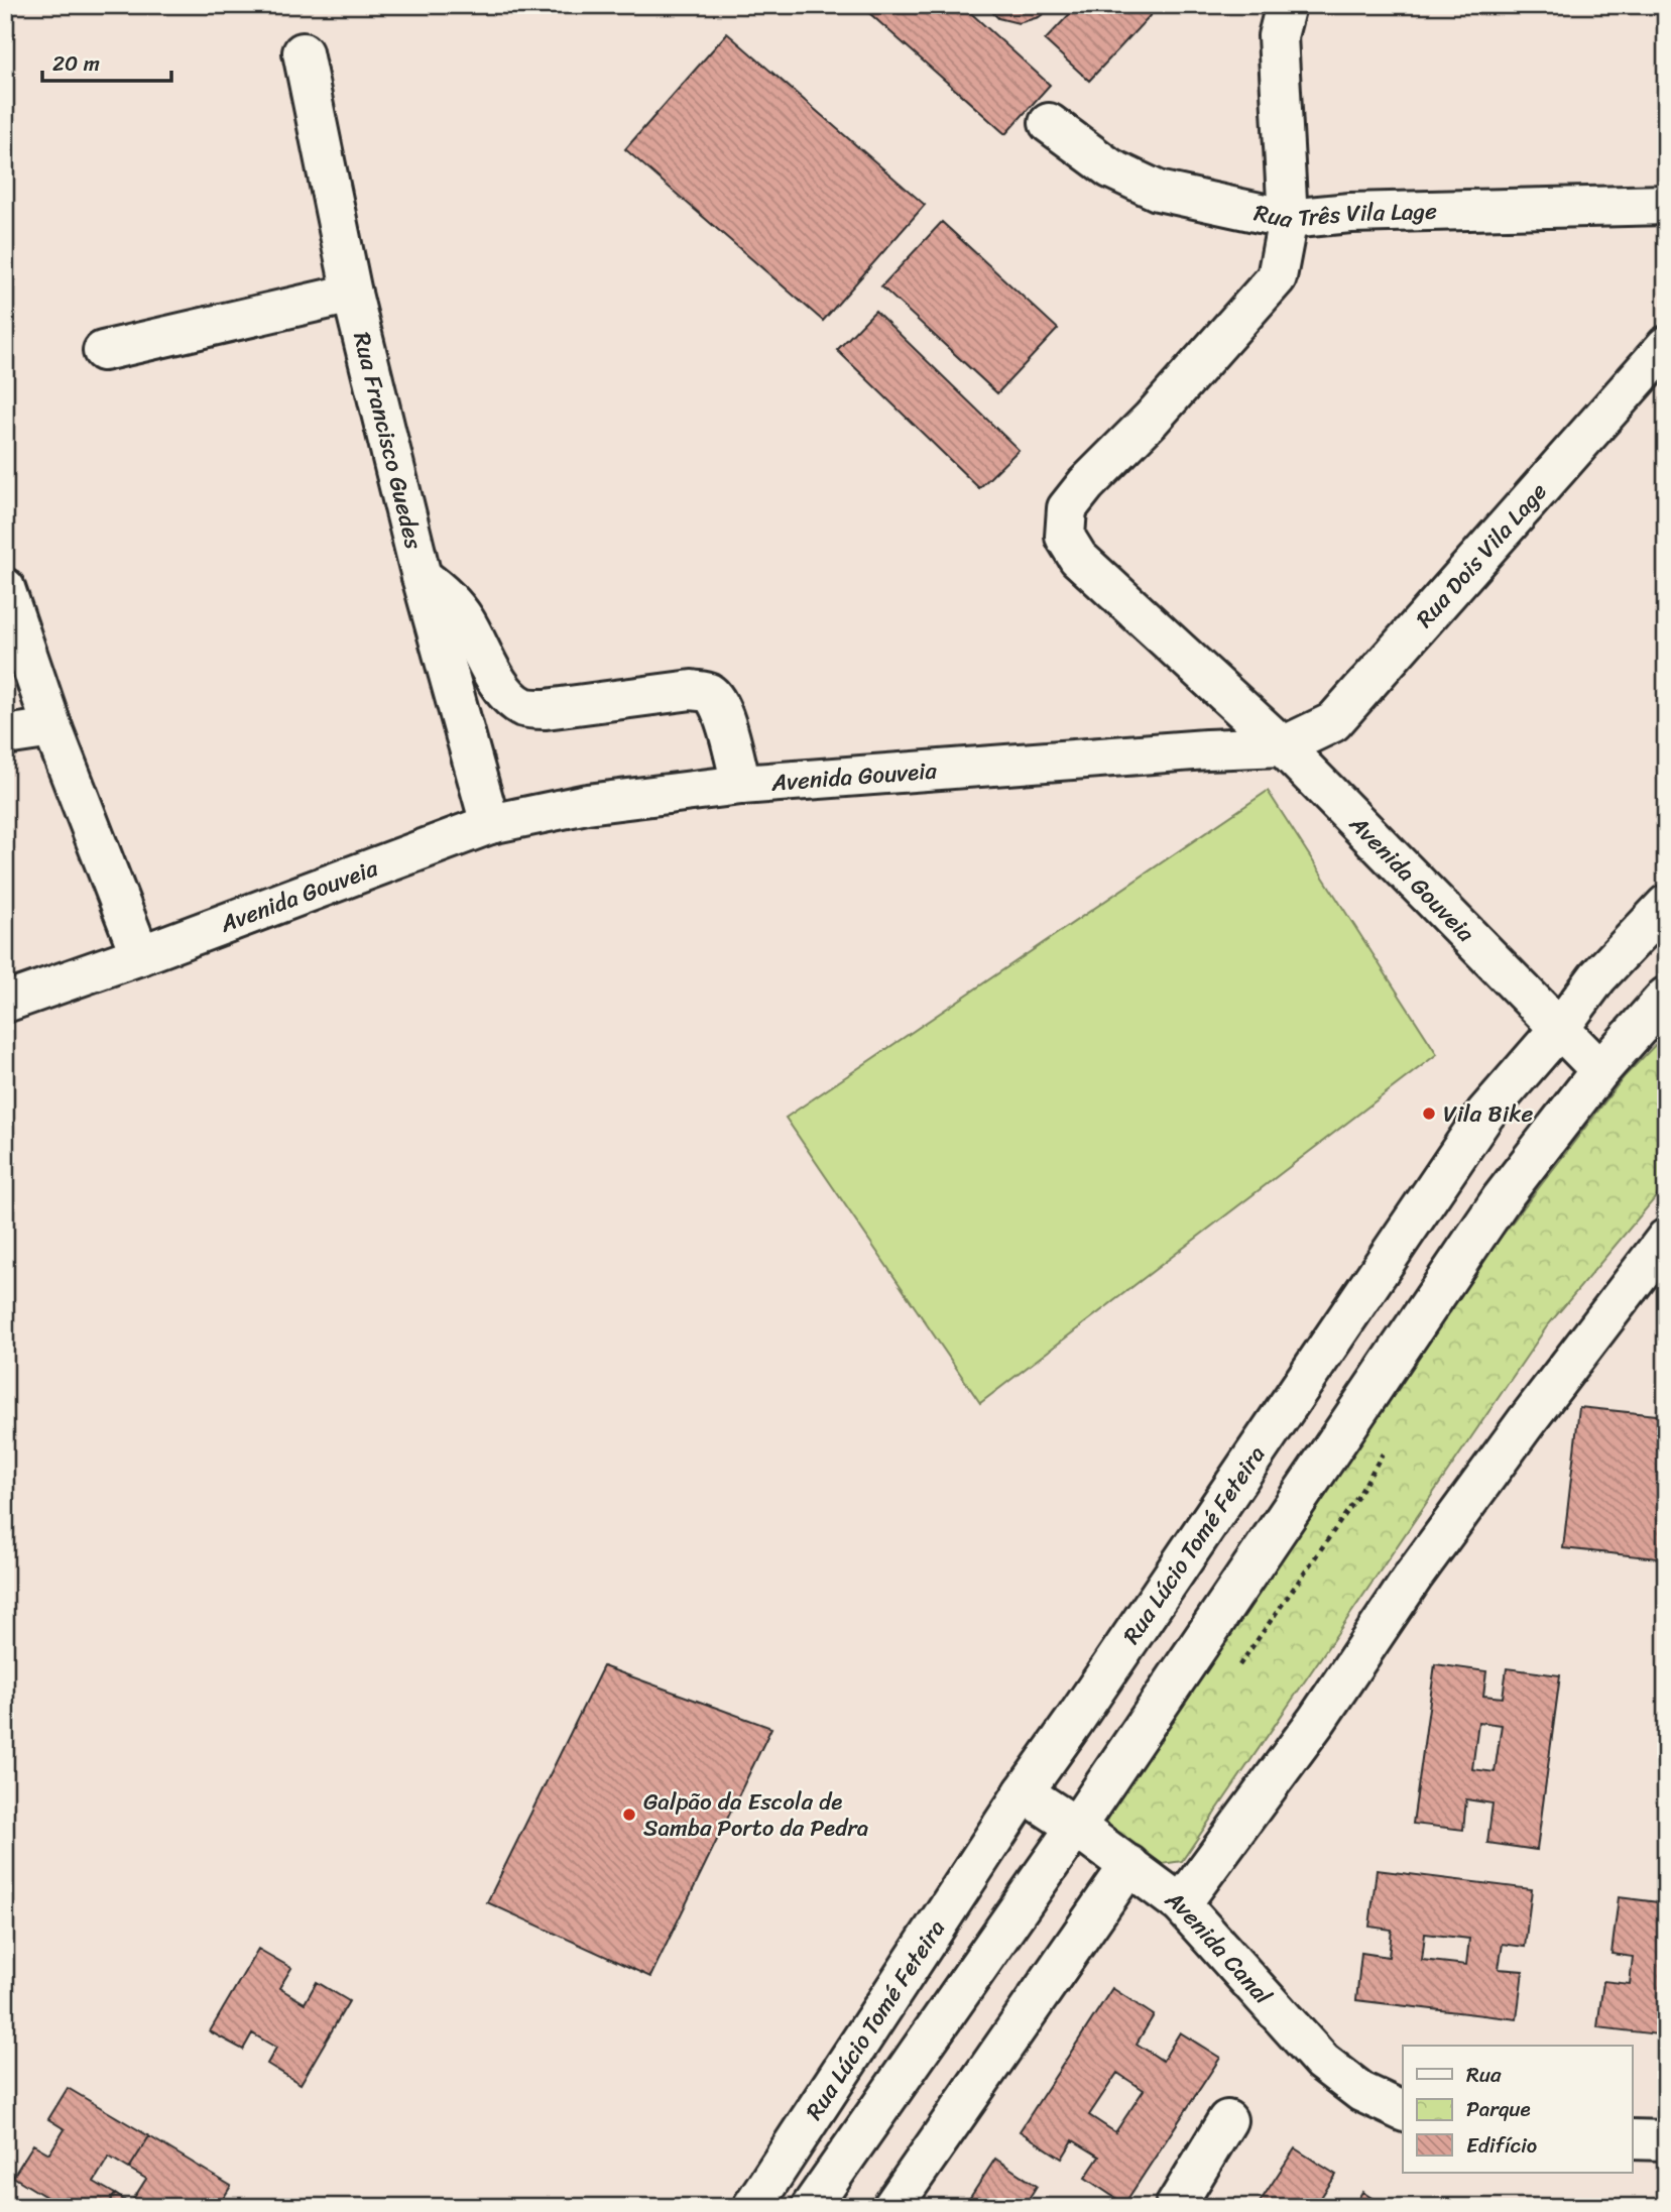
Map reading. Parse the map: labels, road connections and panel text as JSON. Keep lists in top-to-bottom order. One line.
{"streets":{"street":["Rua Três Vila Lage","Rua Francisco Guedes","Rua Dois Vila Lage","Avenida Gouveia","Rua Lúcio Tomé Feteira","Avenida Canal"]},"crossings":[["Rua Francisco Guedes","Avenida Gouveia"],["Rua Dois Vila Lage","Avenida Gouveia"],["Avenida Gouveia","Rua Lúcio Tomé Feteira"],["Rua Lúcio Tomé Feteira","Avenida Canal"]],"places":["Vila Bike","Galpão da Escola de Samba Porto da Pedra"],"legend":["Rua","Parque","Edifício"],"scale_bar":"20 m"}
